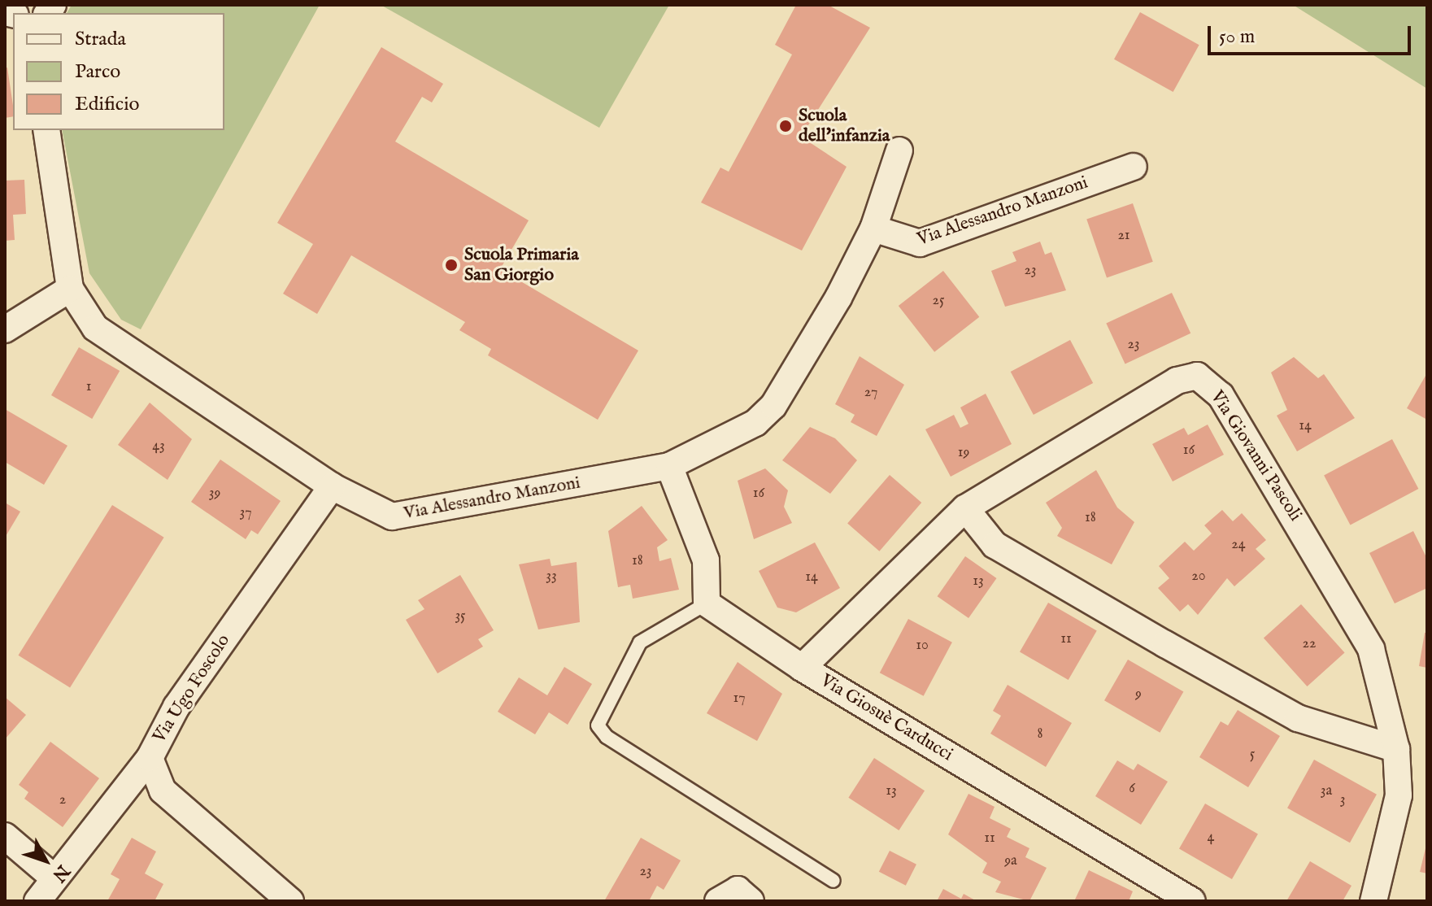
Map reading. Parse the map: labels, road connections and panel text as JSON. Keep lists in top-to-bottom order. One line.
{"streets":{"street":["Via Alessandro Manzoni","Via Giovanni Pascoli","Via Ugo Foscolo","Via Giosuè Carducci"]},"crossings":[["Via Alessandro Manzoni","Via Ugo Foscolo"],["Via Giovanni Pascoli","Via Giosuè Carducci"]],"places":["Scuola dell'infanzia","Scuola Primaria San Giorgio"],"house_numbers":["21","23","25","23","1","27","14","43","16","19","39","16","37","18","24","18","33","20","14","13","35","11","22","10","9","17","8","5","6","13","3a","2","3","4","11","9a","23"],"legend":["Strada","Parco","Edificio"],"scale_bar":"50 m","north":"bottom right"}
